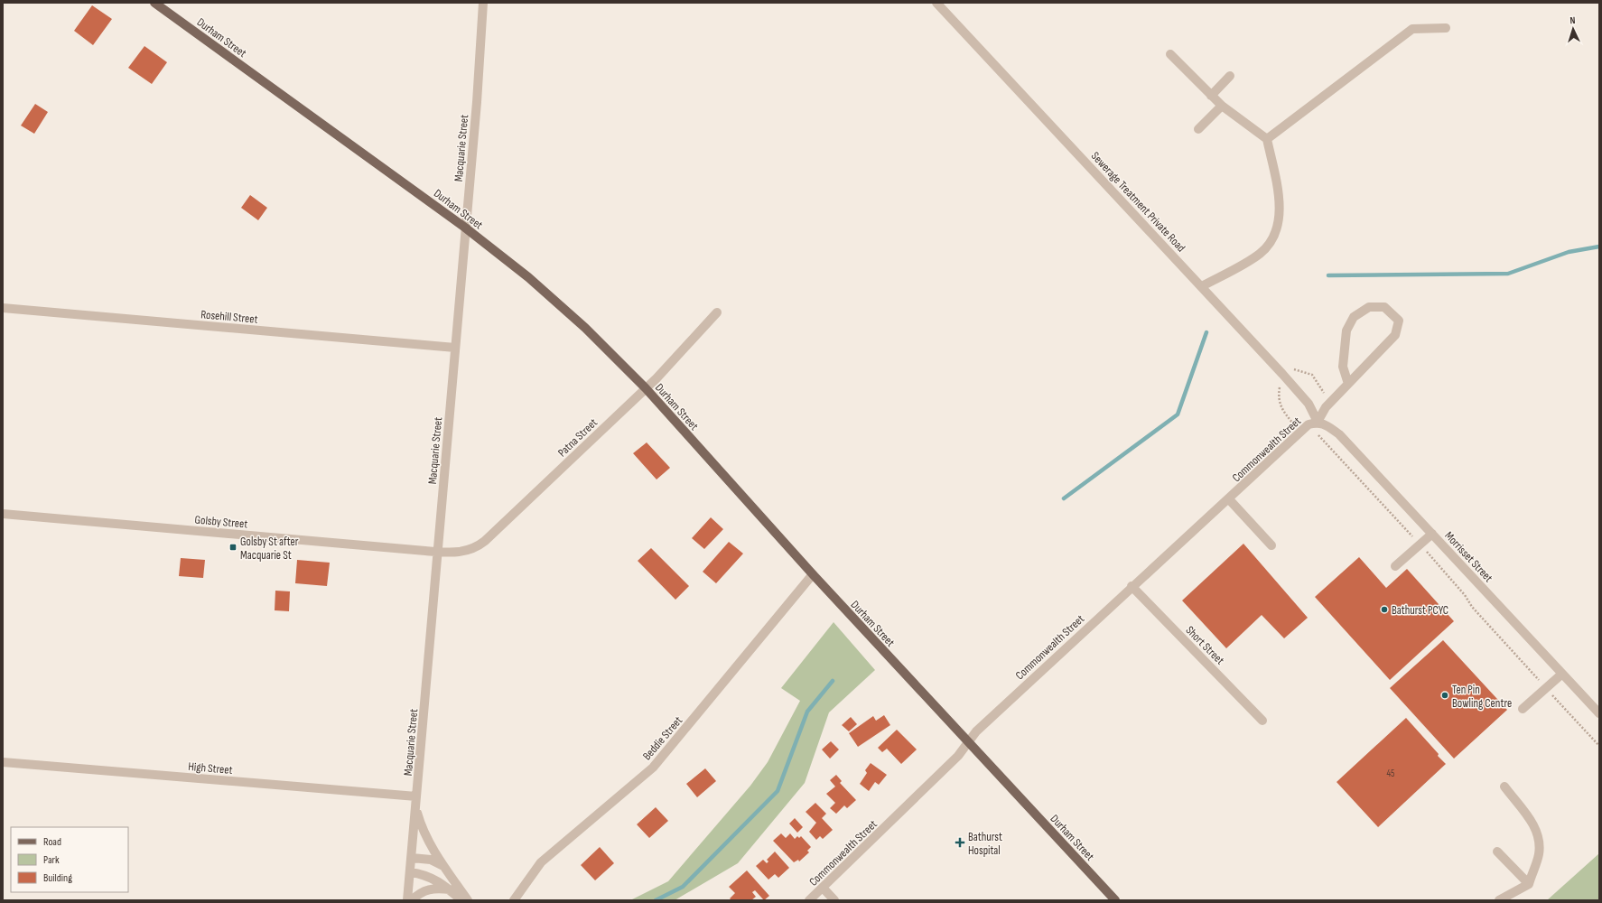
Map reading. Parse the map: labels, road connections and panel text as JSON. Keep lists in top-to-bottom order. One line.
{"streets":{"main road":["Durham Street"],"street":["Macquarie Street","Sewerage Treatment Private Road","Rosehill Street","Patna Street","Commonwealth Street","Golsby Street","Morrisset Street","Short Street","Beddie Street","High Street"]},"crossings":[["Durham Street","Macquarie Street"],["Durham Street","Patna Street"],["Durham Street","Commonwealth Street"],["Durham Street","Beddie Street"],["Macquarie Street","Rosehill Street"],["Macquarie Street","Patna Street"],["Macquarie Street","Golsby Street"],["Macquarie Street","High Street"],["Sewerage Treatment Private Road","Commonwealth Street"],["Sewerage Treatment Private Road","Morrisset Street"],["Patna Street","Golsby Street"],["Commonwealth Street","Morrisset Street"],["Commonwealth Street","Short Street"]],"places":{"transit":["Golsby St after Macquarie St"],"other":["Bathurst PCYC","Ten Pin Bowling Centre"],"health":["Bathurst Hospital"]},"house_numbers":["45"],"legend":["Road","Park","Building"],"north":"top"}
